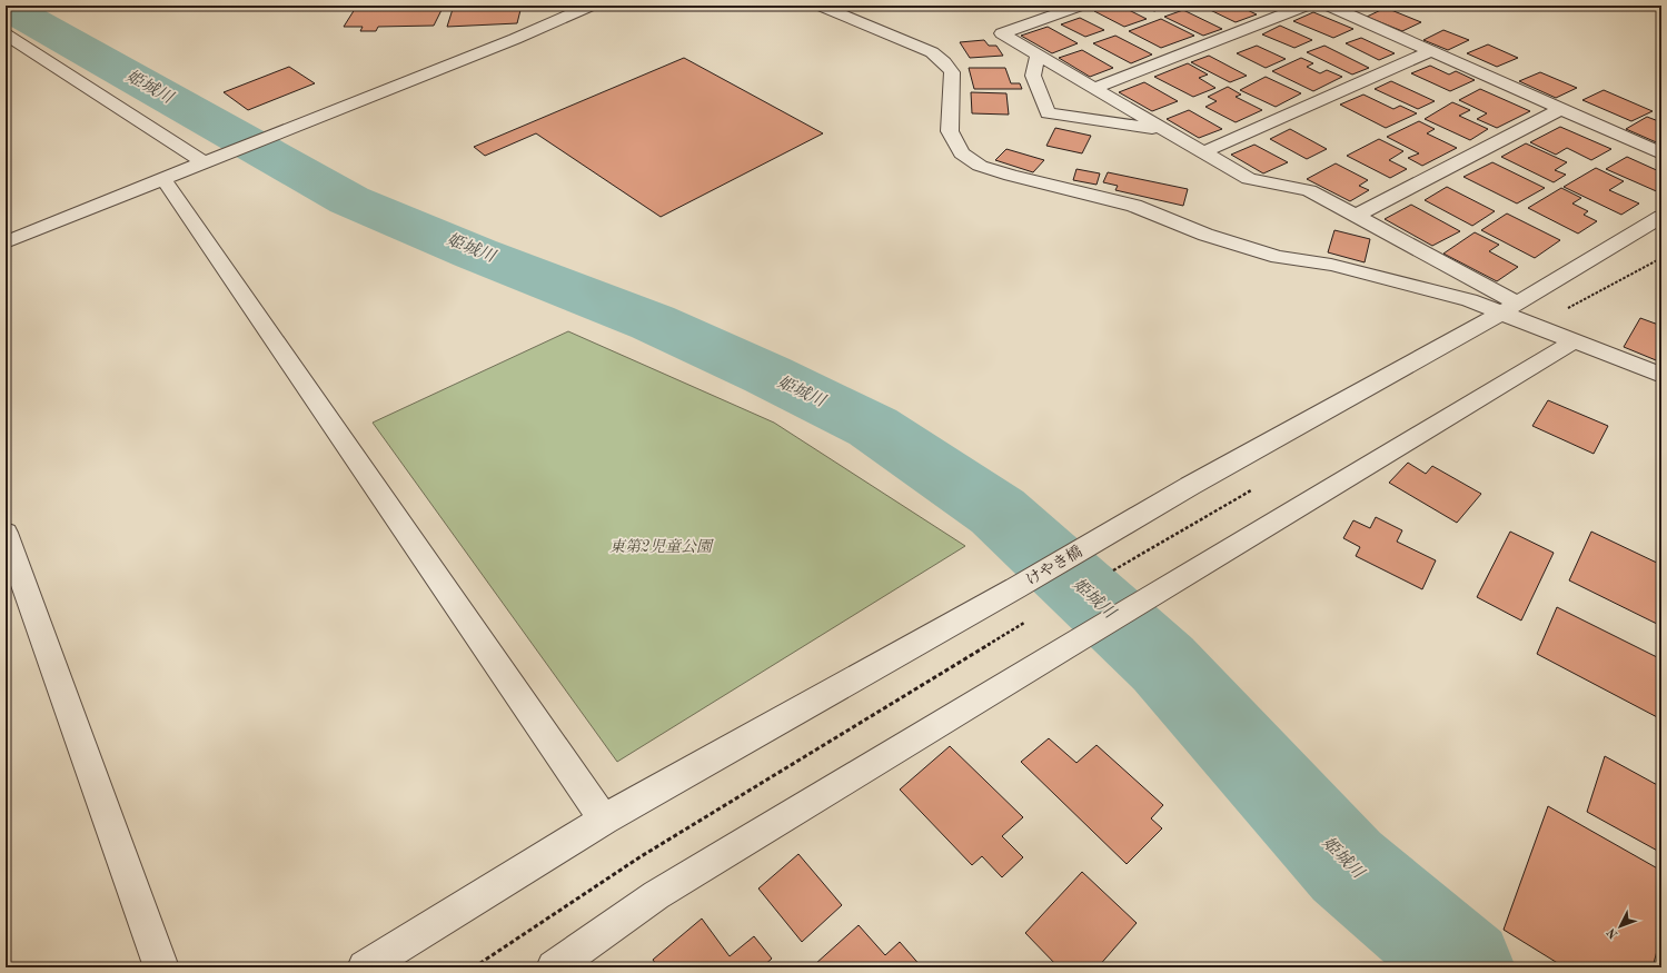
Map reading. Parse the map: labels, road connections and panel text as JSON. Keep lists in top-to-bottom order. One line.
{"streets":{"street":["けやき橋"]},"water":["姫城川"],"parks":["東第2児童公園"],"north":"bottom left"}
